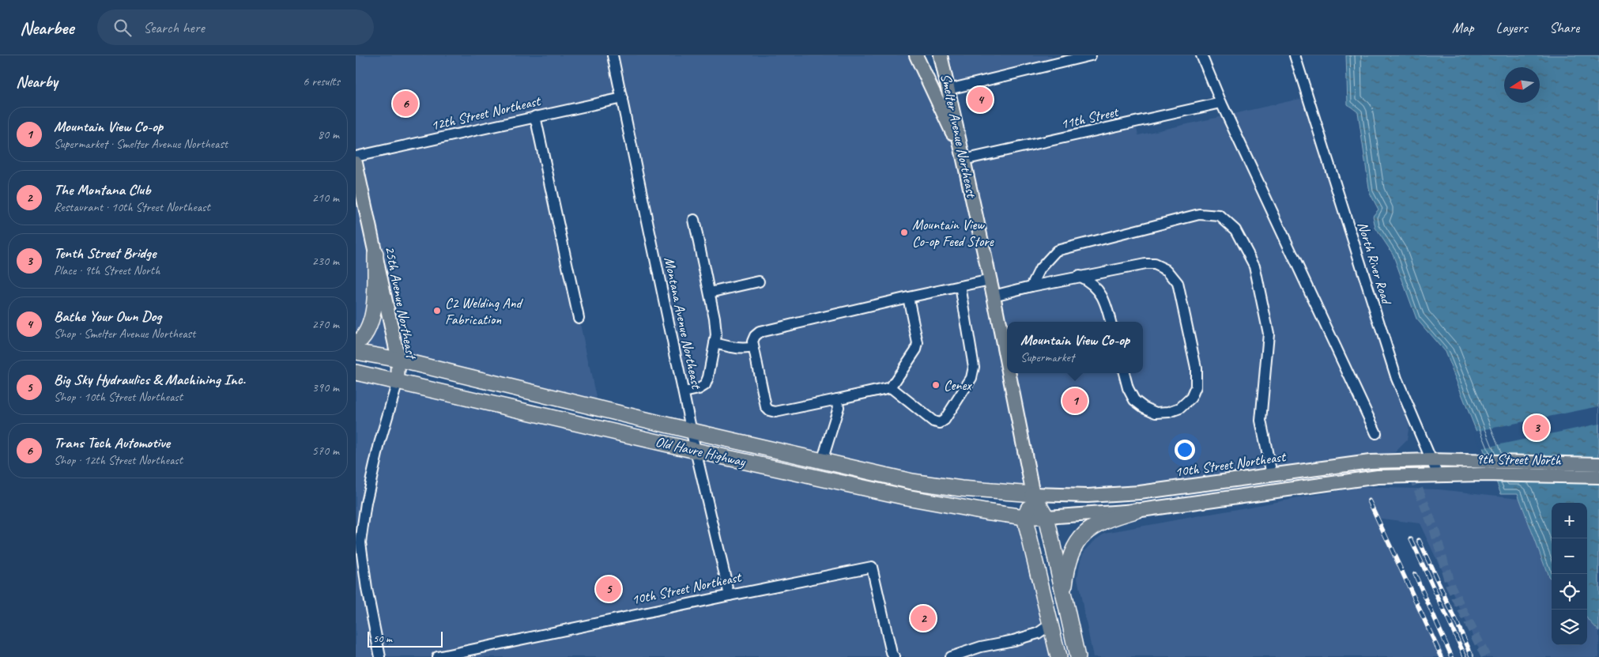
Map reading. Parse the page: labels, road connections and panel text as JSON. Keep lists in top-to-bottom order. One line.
{"streets":{"highway":["Smelter Avenue Northeast","Old Havre Highway"],"main road":["25th Avenue Northeast","9th Street North","10th Street Northeast"],"street":["12th Street Northeast","11th Street","North River Road","Montana Avenue Northeast"]},"crossings":[["12th Street Northeast","Montana Avenue Northeast"],["11th Street","Smelter Avenue Northeast"],["Smelter Avenue Northeast","Old Havre Highway"],["Smelter Avenue Northeast","10th Street Northeast"],["North River Road","9th Street North"],["North River Road","10th Street Northeast"],["25th Avenue Northeast","Old Havre Highway"],["Montana Avenue Northeast","Old Havre Highway"],["Montana Avenue Northeast","10th Street Northeast"],["Old Havre Highway","10th Street Northeast"],["9th Street North","10th Street Northeast"]],"places":["Mountain View Co-op Feed Store","C2 Welding And Fabrication","Cenex"],"scale_bar":"50 m","north":"left","page":{"header":"Nearbee","search":"Search here","nav":["Map","Layers","Share"],"heading":["Nearby","6 results"],"pins":["4","6","1","3","5","2"],"list":[{"mark":"1","name":"Mountain View Co-op","note":"Supermarket · Smelter Avenue Northeast","value":"80 m"},{"mark":"2","name":"The Montana Club","note":"Restaurant · 10th Street Northeast","value":"210 m"},{"mark":"3","name":"Tenth Street Bridge","note":"Place · 9th Street North","value":"230 m"},{"mark":"4","name":"Bathe Your Own Dog","note":"Shop · Smelter Avenue Northeast","value":"270 m"},{"mark":"5","name":"Big Sky Hydraulics & Machining Inc.","note":"Shop · 10th Street Northeast","value":"390 m"},{"mark":"6","name":"Trans Tech Automotive","note":"Shop · 12th Street Northeast","value":"570 m"}],"popup":["Mountain View Co-op","Supermarket"],"map_buttons":["+","−"],"scale":"50 m"}}
